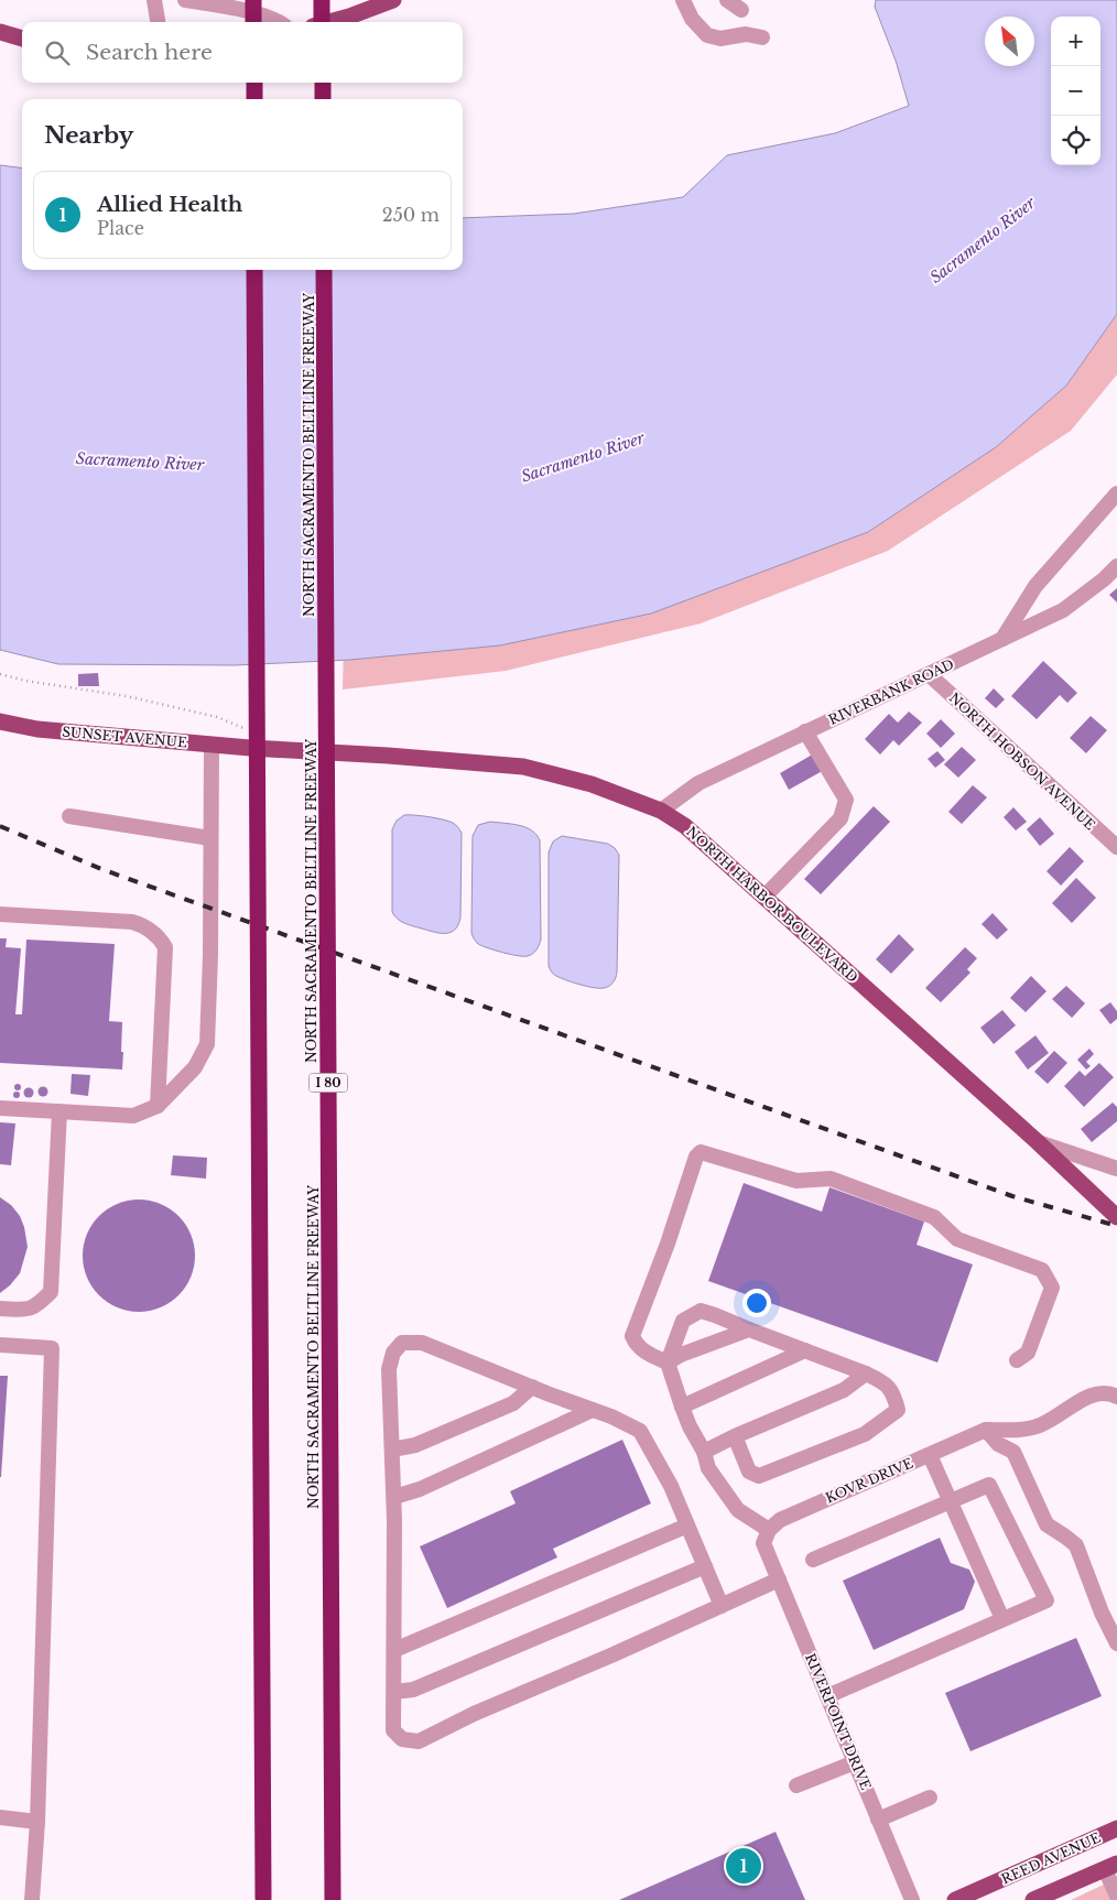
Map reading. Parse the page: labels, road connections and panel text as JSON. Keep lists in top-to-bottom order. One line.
{"streets":{"highway":["NORTH SACRAMENTO BELTLINE FREEWAY","I 80"],"main road":["SUNSET AVENUE","NORTH HARBOR BOULEVARD","REED AVENUE"],"street":["RIVERBANK ROAD","NORTH HOBSON AVENUE","KOVR DRIVE","RIVERPOINT DRIVE"]},"crossings":[["RIVERBANK ROAD","NORTH HOBSON AVENUE"],["RIVERBANK ROAD","NORTH HARBOR BOULEVARD"],["SUNSET AVENUE","NORTH HARBOR BOULEVARD"],["KOVR DRIVE","RIVERPOINT DRIVE"]],"water":["Sacramento River"],"north":"top left","page":{"map_buttons":["+","−"],"search":"Search here","heading":"Nearby","list":[{"mark":"1","name":"Allied Health","note":"Place","value":"250 m"}],"pins":"1"}}
